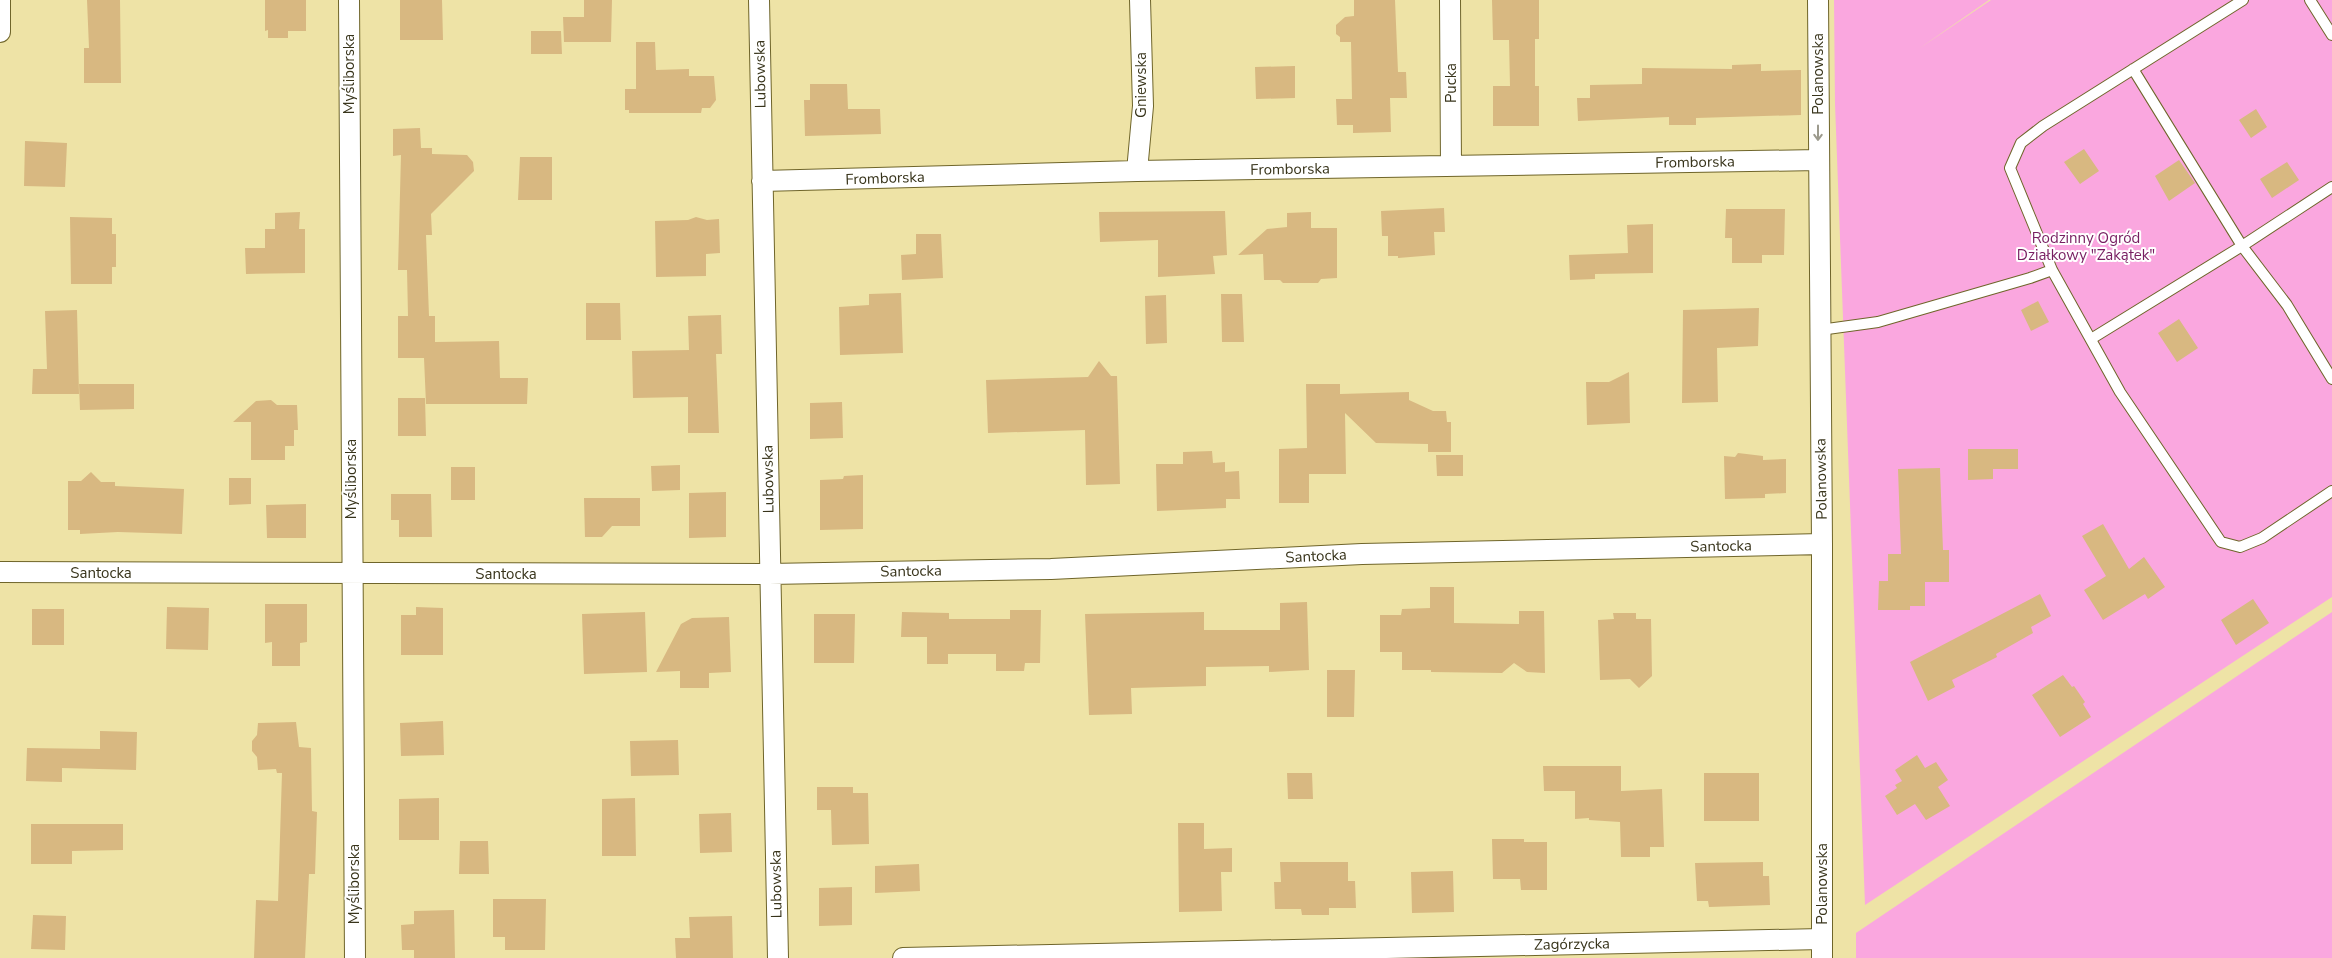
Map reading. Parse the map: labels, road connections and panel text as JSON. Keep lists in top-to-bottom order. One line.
{"streets":{"street":["Myśliborska","Lubowska","Polanowska","Pucka","Gniewska","Fromborska","Santocka","Zagórzycka"]},"crossings":[["Myśliborska","Santocka"],["Lubowska","Fromborska"],["Lubowska","Santocka"],["Polanowska","Fromborska"],["Polanowska","Santocka"],["Polanowska","Zagórzycka"],["Pucka","Fromborska"],["Gniewska","Fromborska"]],"parks":["Rodzinny Ogród Działkowy \"Zakątek\""]}
